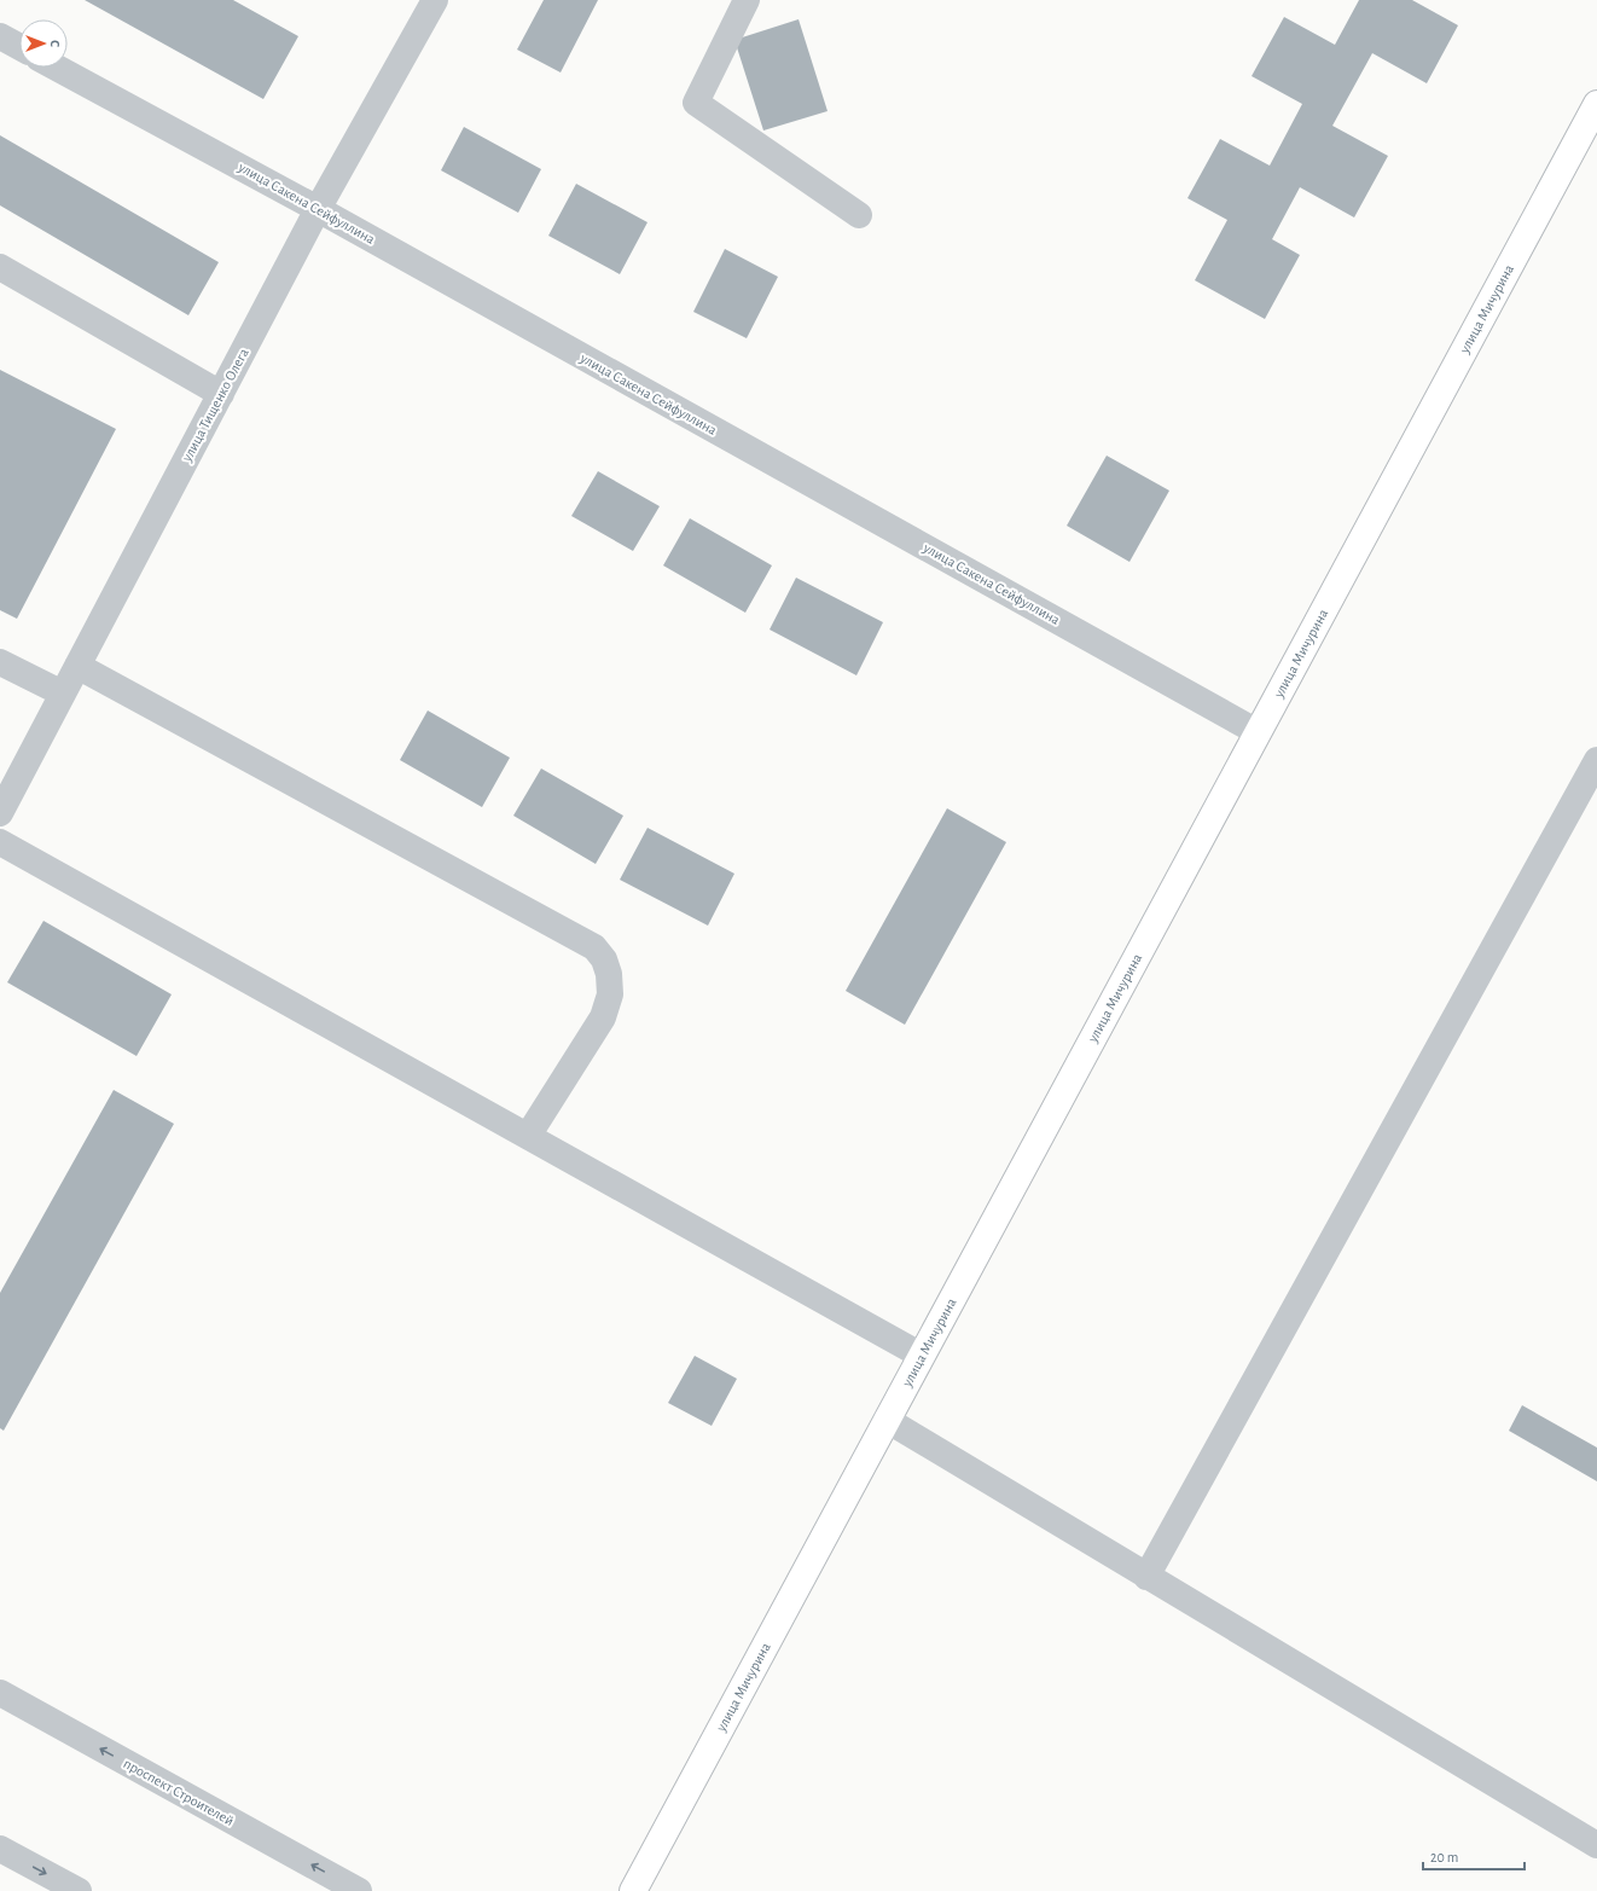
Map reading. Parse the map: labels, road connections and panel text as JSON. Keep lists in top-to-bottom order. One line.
{"streets":{"main road":["улица Мичурина"],"street":["улица Сакена Сейфуллина","улица Тищенко Олега","проспект Строителей"]},"crossings":[["улица Сакена Сейфуллина","улица Мичурина"],["улица Сакена Сейфуллина","улица Тищенко Олега"]],"one_way":["проспект Строителей"],"scale_bar":"20 m","north":"right"}
